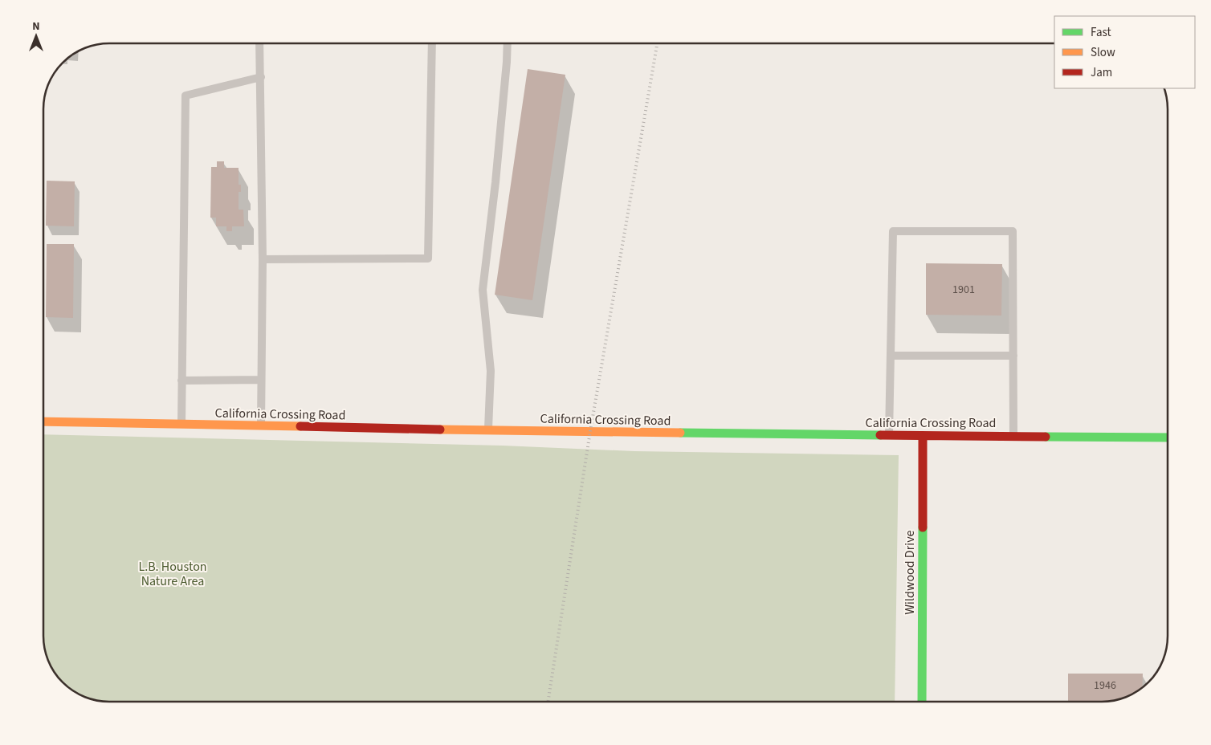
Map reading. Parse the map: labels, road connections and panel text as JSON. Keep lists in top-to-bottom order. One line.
{"streets":{"street":["California Crossing Road","Wildwood Drive"]},"crossings":[["California Crossing Road","Wildwood Drive"]],"parks":["L.B. Houston Nature Area"],"house_numbers":["1901","1946"],"legend":["Fast","Slow","Jam"],"north":"top"}
